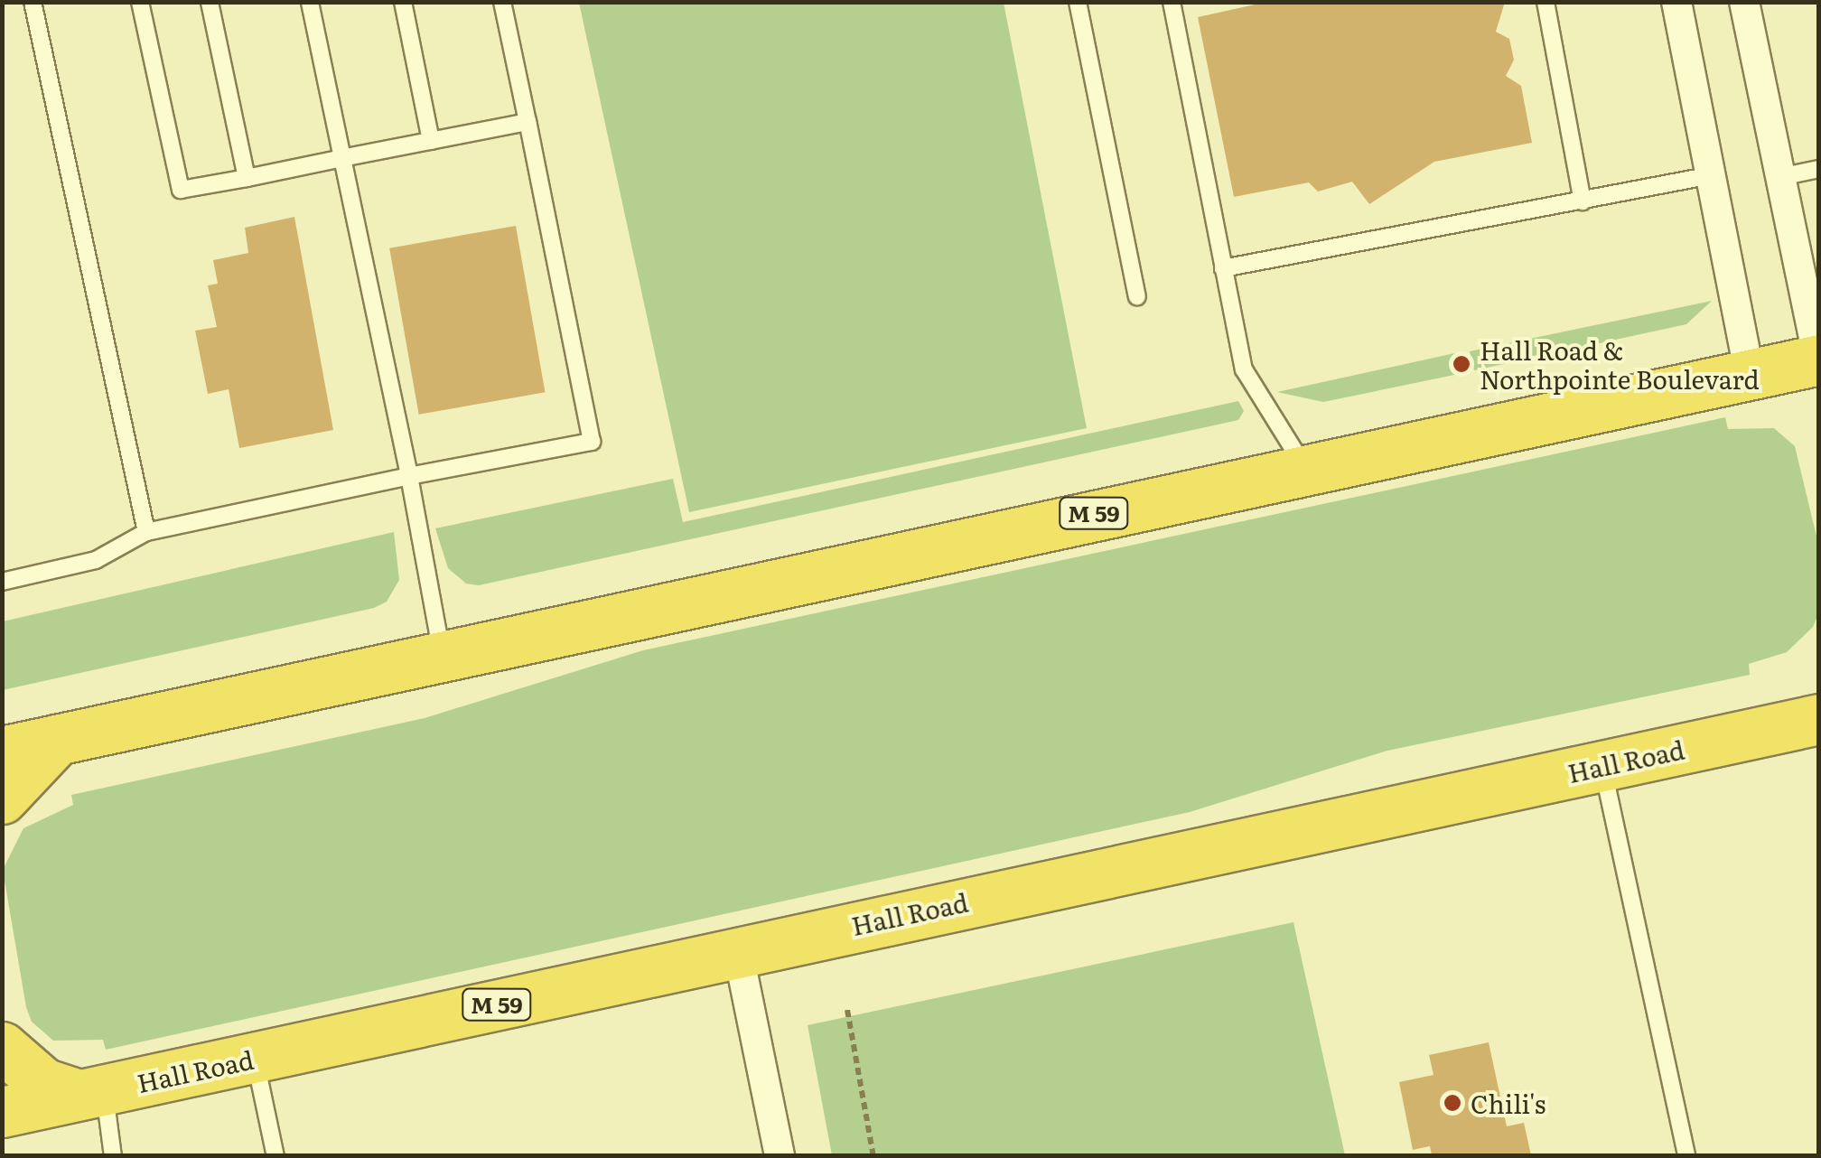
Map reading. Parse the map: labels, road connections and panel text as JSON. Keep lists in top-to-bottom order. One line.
{"streets":{"highway":["M 59","Hall Road"]},"places":["Hall Road & Northpointe Boulevard","Chili's"]}
